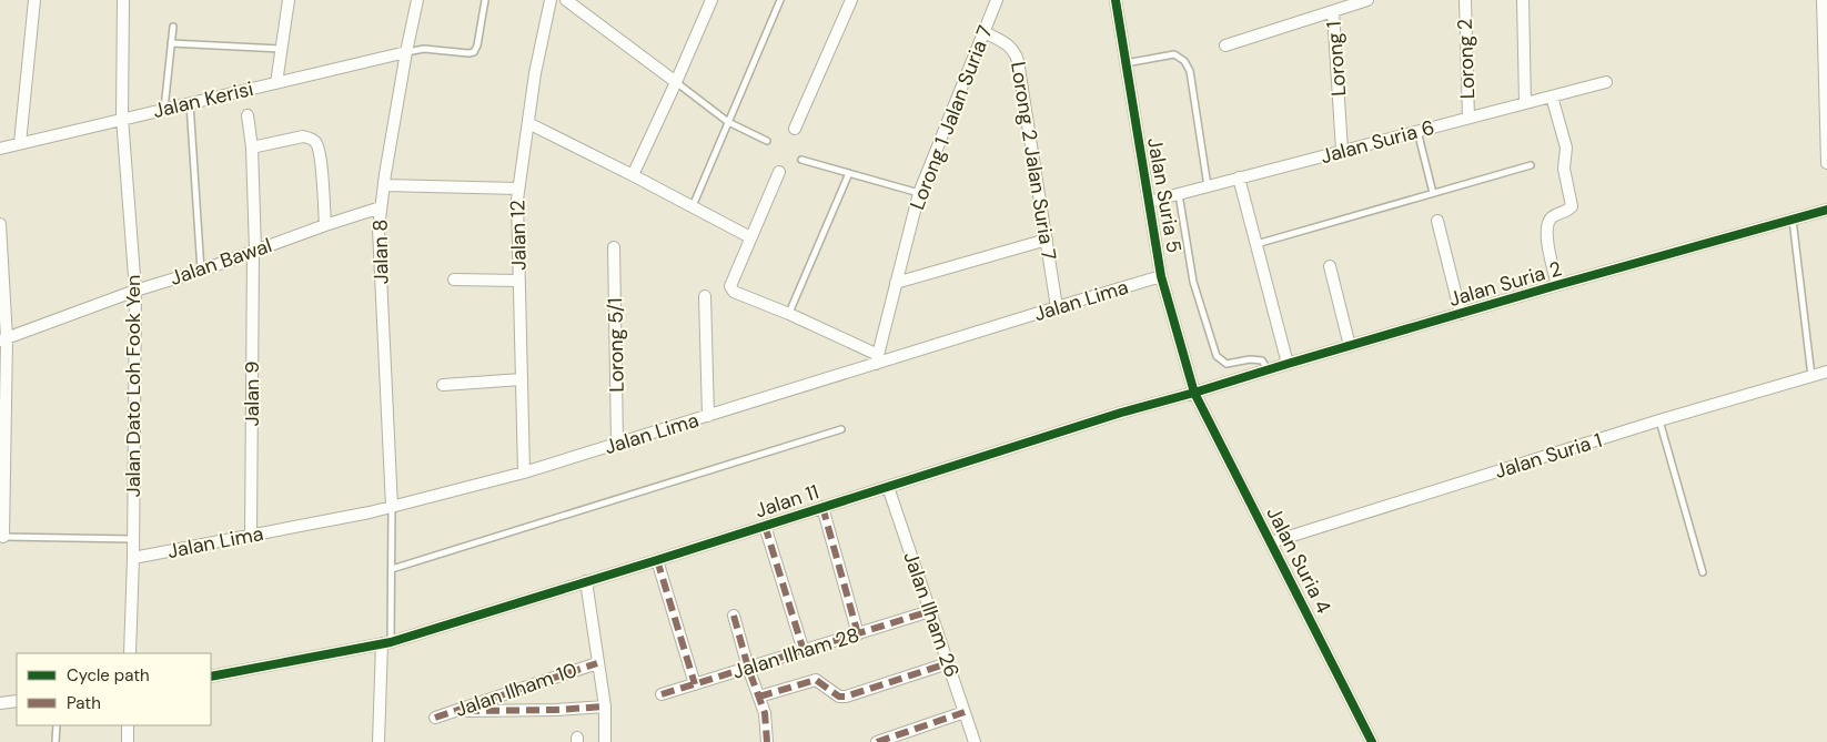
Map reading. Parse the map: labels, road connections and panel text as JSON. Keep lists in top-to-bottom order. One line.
{"streets":{"street":["Lorong 1","Lorong 2","Jalan Kerisi","Lorong 1 Jalan Suria 7","Jalan Suria 6","Lorong 2 Jalan Suria 7","Jalan Suria 5","Jalan 12","Jalan 8","Jalan Bawal","Jalan Suria 2","Jalan Lima","Lorong 5/1","Jalan Dato Loh Fook Yen","Jalan 9","Jalan Suria 1","Jalan 11","Jalan Suria 4","Jalan Ilham 26","Jalan Ilham 28","Jalan Ilham 10"]},"crossings":[["Lorong 1","Jalan Suria 6"],["Lorong 2","Jalan Suria 6"],["Jalan Kerisi","Jalan 8"],["Jalan Kerisi","Jalan Dato Loh Fook Yen"],["Lorong 1 Jalan Suria 7","Lorong 2 Jalan Suria 7"],["Lorong 1 Jalan Suria 7","Jalan Lima"],["Jalan Suria 6","Jalan Suria 5"],["Lorong 2 Jalan Suria 7","Jalan Lima"],["Jalan Suria 5","Jalan Suria 2"],["Jalan Suria 5","Jalan Lima"],["Jalan Suria 5","Jalan 11"],["Jalan Suria 5","Jalan Suria 4"],["Jalan 12","Jalan Lima"],["Jalan 8","Jalan Bawal"],["Jalan 8","Jalan Lima"],["Jalan Bawal","Jalan Dato Loh Fook Yen"],["Jalan Bawal","Jalan 9"],["Jalan Suria 2","Jalan 11"],["Jalan Suria 2","Jalan Suria 4"],["Jalan Lima","Lorong 5/1"],["Jalan Lima","Jalan Dato Loh Fook Yen"],["Jalan Lima","Jalan 9"],["Jalan Suria 1","Jalan Suria 4"],["Jalan 11","Jalan Suria 4"],["Jalan 11","Jalan Ilham 26"],["Jalan Ilham 26","Jalan Ilham 28"]],"legend":["Cycle path","Path"]}
